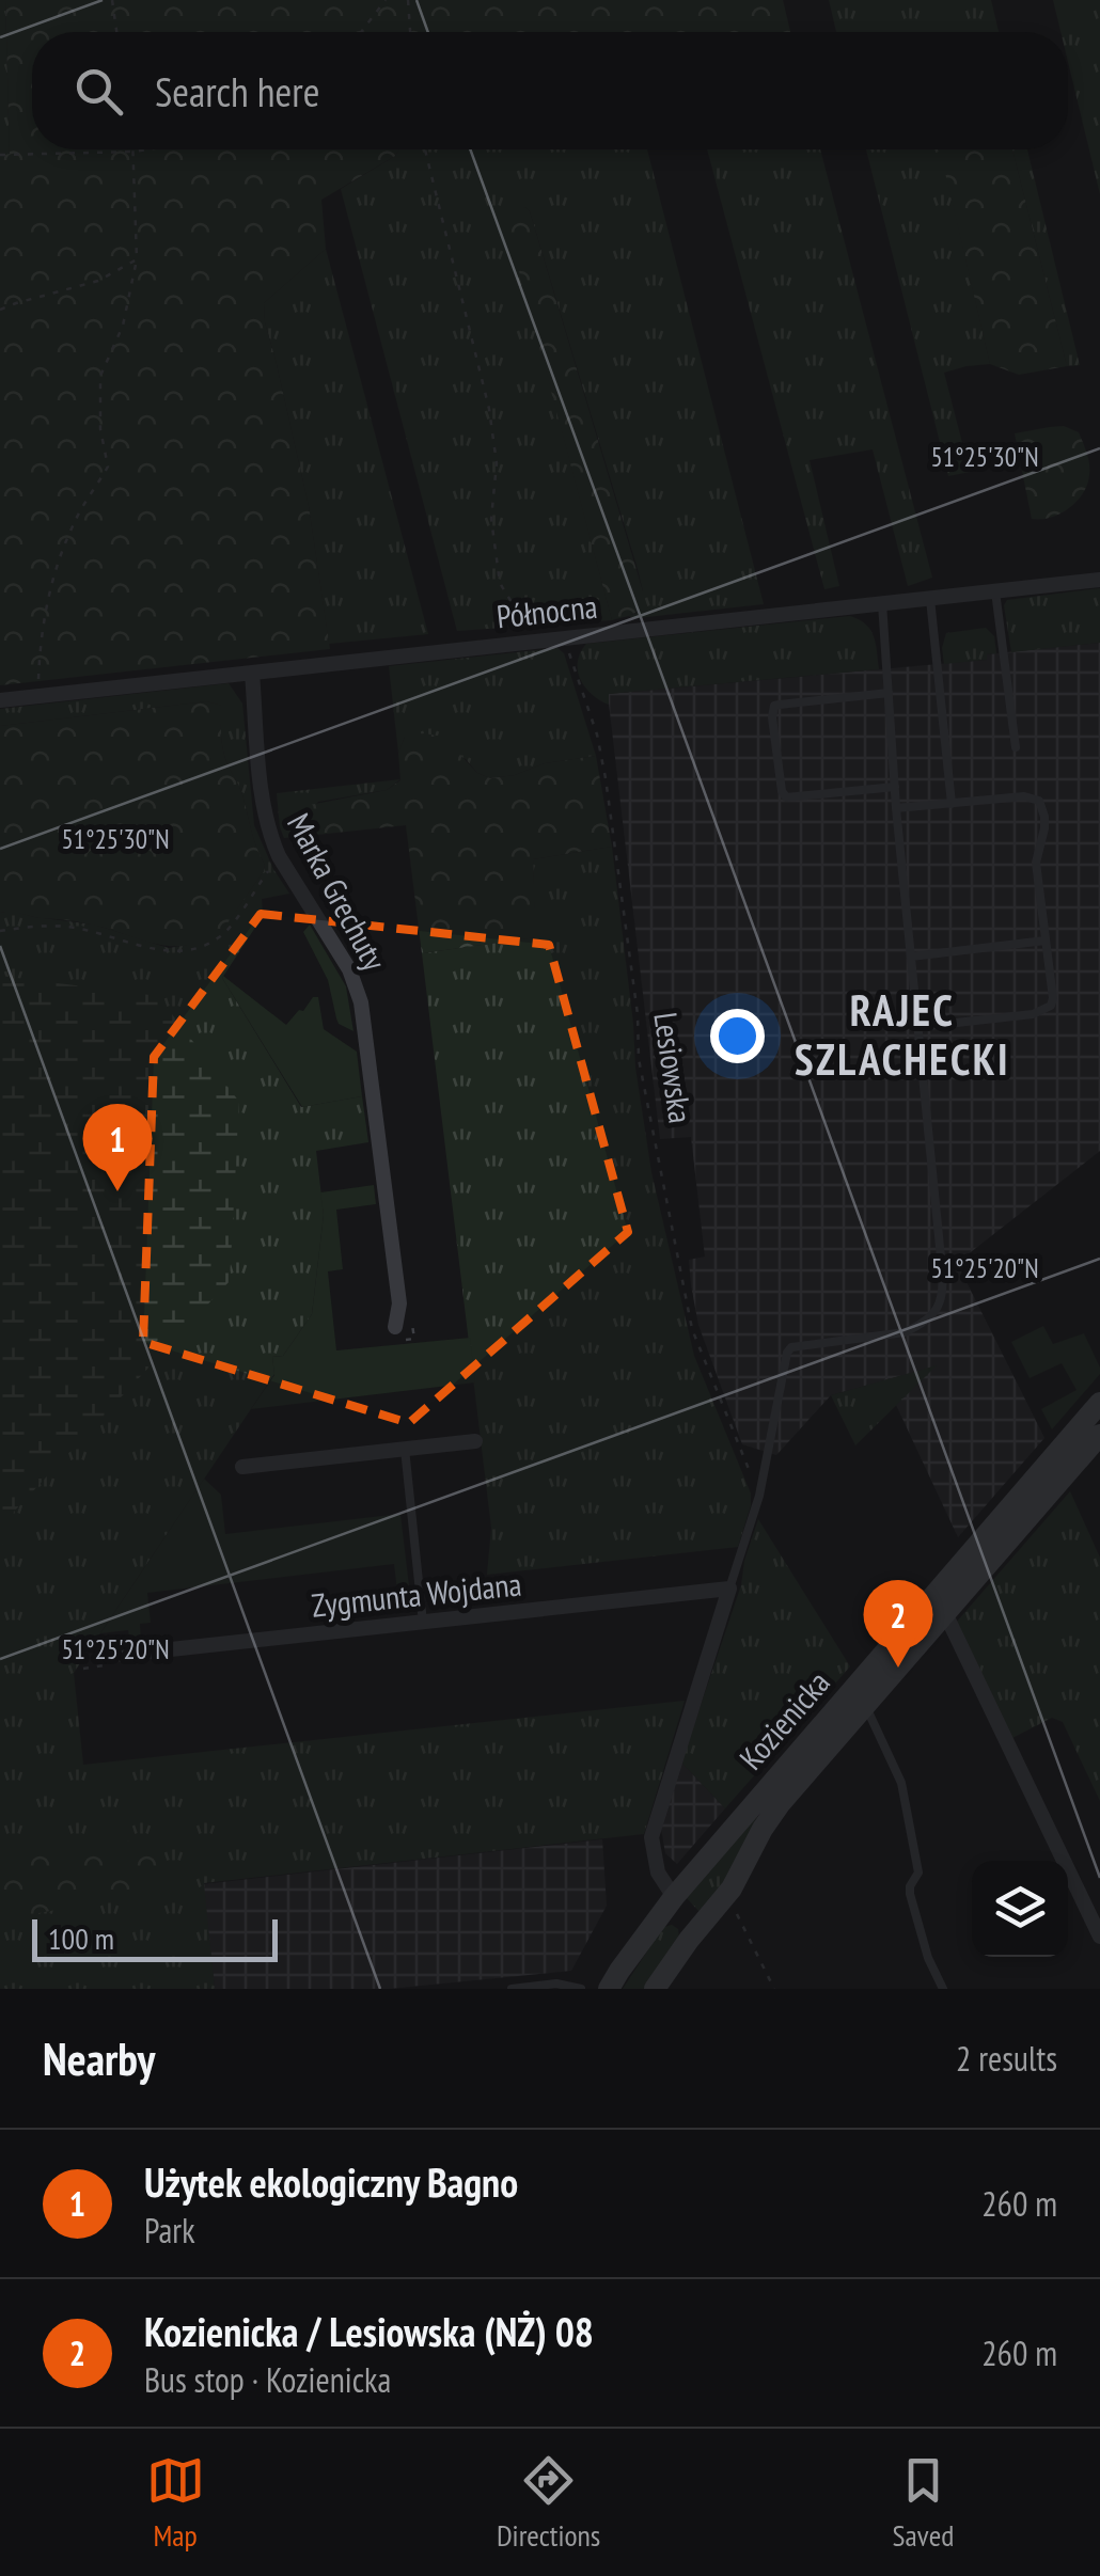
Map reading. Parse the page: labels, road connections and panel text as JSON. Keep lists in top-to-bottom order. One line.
{"streets":{"main road":["Kozienicka"],"street":["Północna","Marka Grechuty","Zygmunta Wojdana"],"path":["Lesiowska"]},"crossings":[["Północna","Marka Grechuty"],["Północna","Lesiowska"]],"districts":["RAJEC SZLACHECKI"],"scale_bar":"100 m","page":{"search":"Search here","pins":["1","2"],"scale":"100 m","heading":["Nearby","2 results"],"list":[{"mark":"1","name":"Użytek ekologiczny Bagno","note":"Park","value":"260 m"},{"mark":"2","name":"Kozienicka / Lesiowska (NŻ) 08","note":"Bus stop · Kozienicka","value":"260 m"}],"nav":["Map","Directions","Saved"]},"coordinates":["51°25'30\"N","51°25'20\"N"]}
